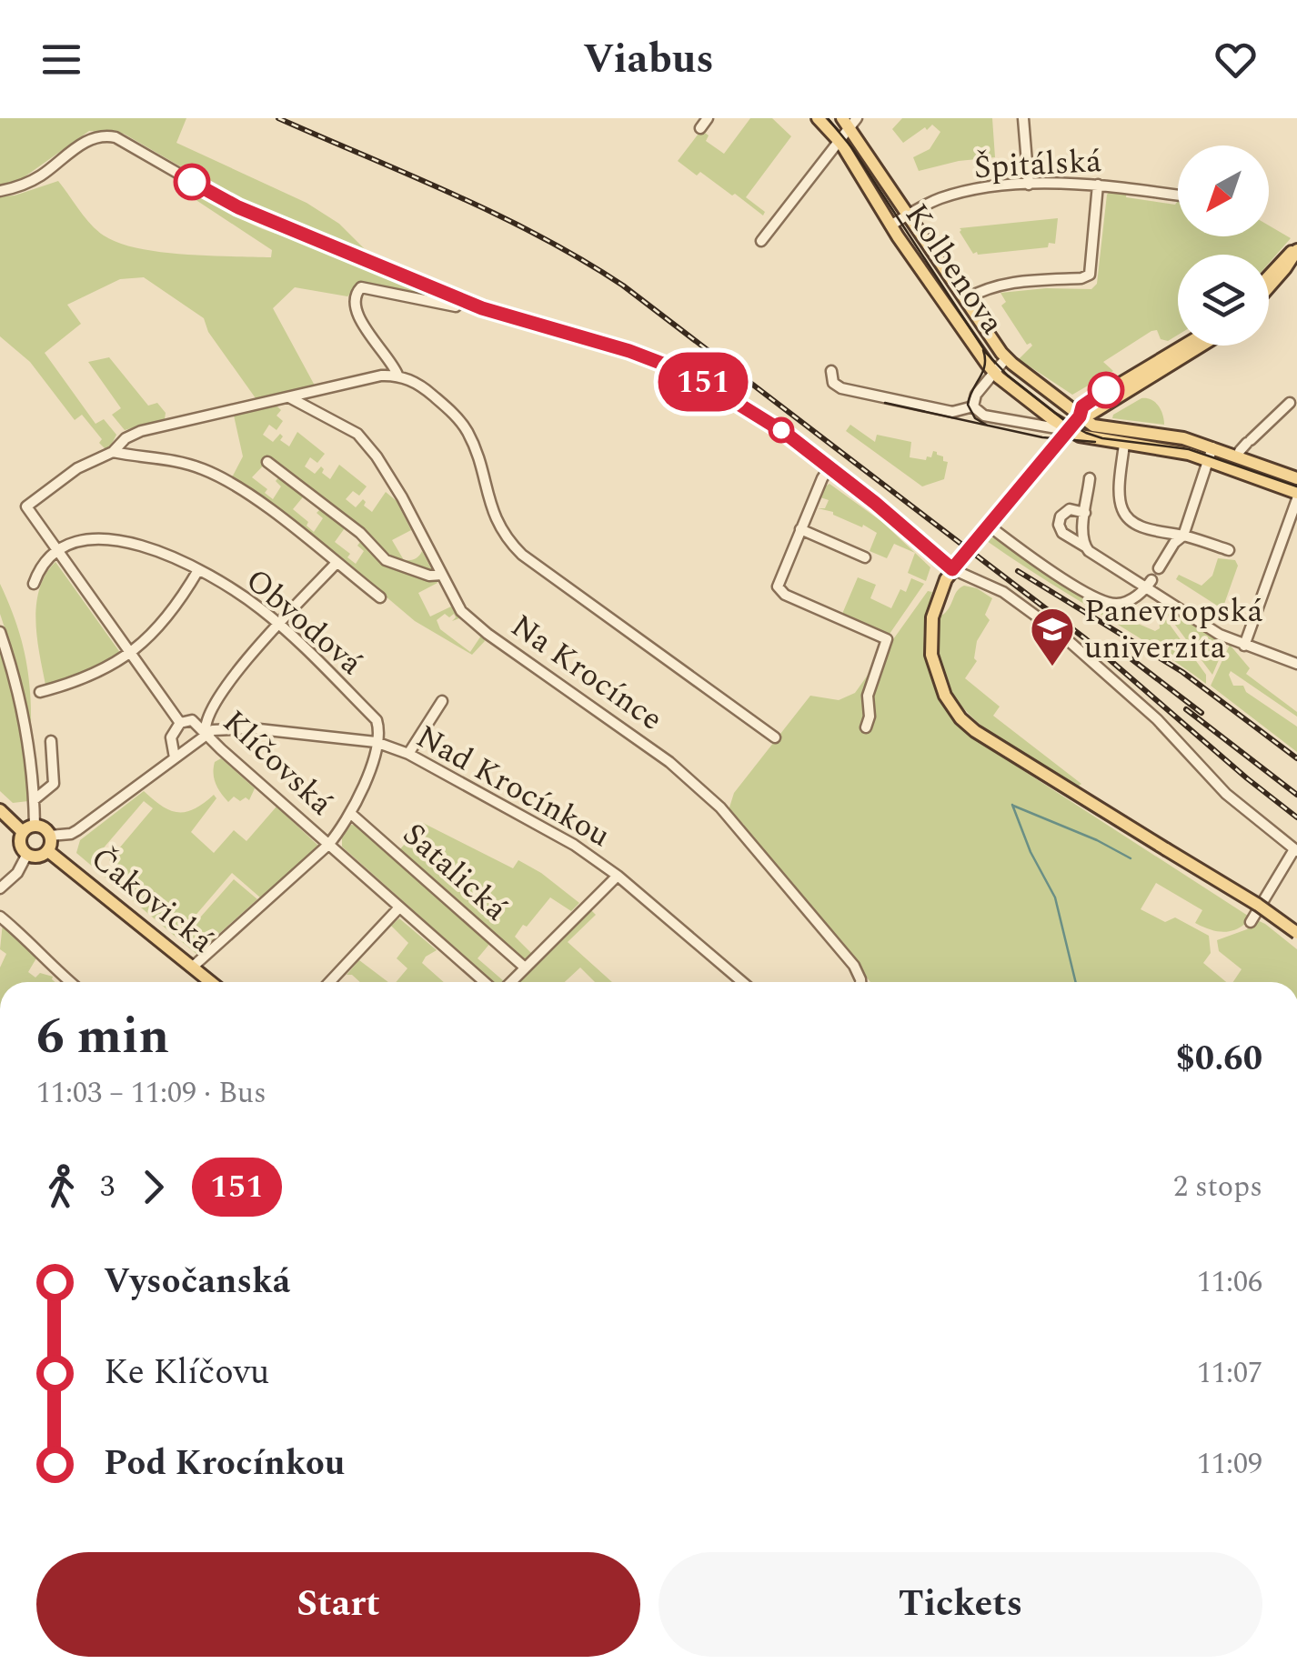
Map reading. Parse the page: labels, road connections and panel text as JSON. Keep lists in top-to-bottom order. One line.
{"streets":{"main road":["Kolbenova","Čakovická"],"street":["Špitálská","Obvodová","Na Krocínce","Klíčovská","Nad Krocínkou","Satalická"]},"crossings":[["Špitálská","Kolbenova"],["Obvodová","Klíčovská"],["Obvodová","Nad Krocínkou"],["Klíčovská","Nad Krocínkou"]],"places":{"school or university":["Panevropská univerzita"]},"lines":["bus line 151"],"north":"bottom left","page":{"header":"Viabus","on_map":"151","heading":["6 min","11:03 – 11:09 · Bus","$0.60"],"legs":["3","151","2 stops"],"list":[{"name":"Vysočanská","value":"11:06"},{"name":"Ke Klíčovu","value":"11:07"},{"name":"Pod Krocínkou","value":"11:09"}],"buttons":["Start","Tickets"]}}
